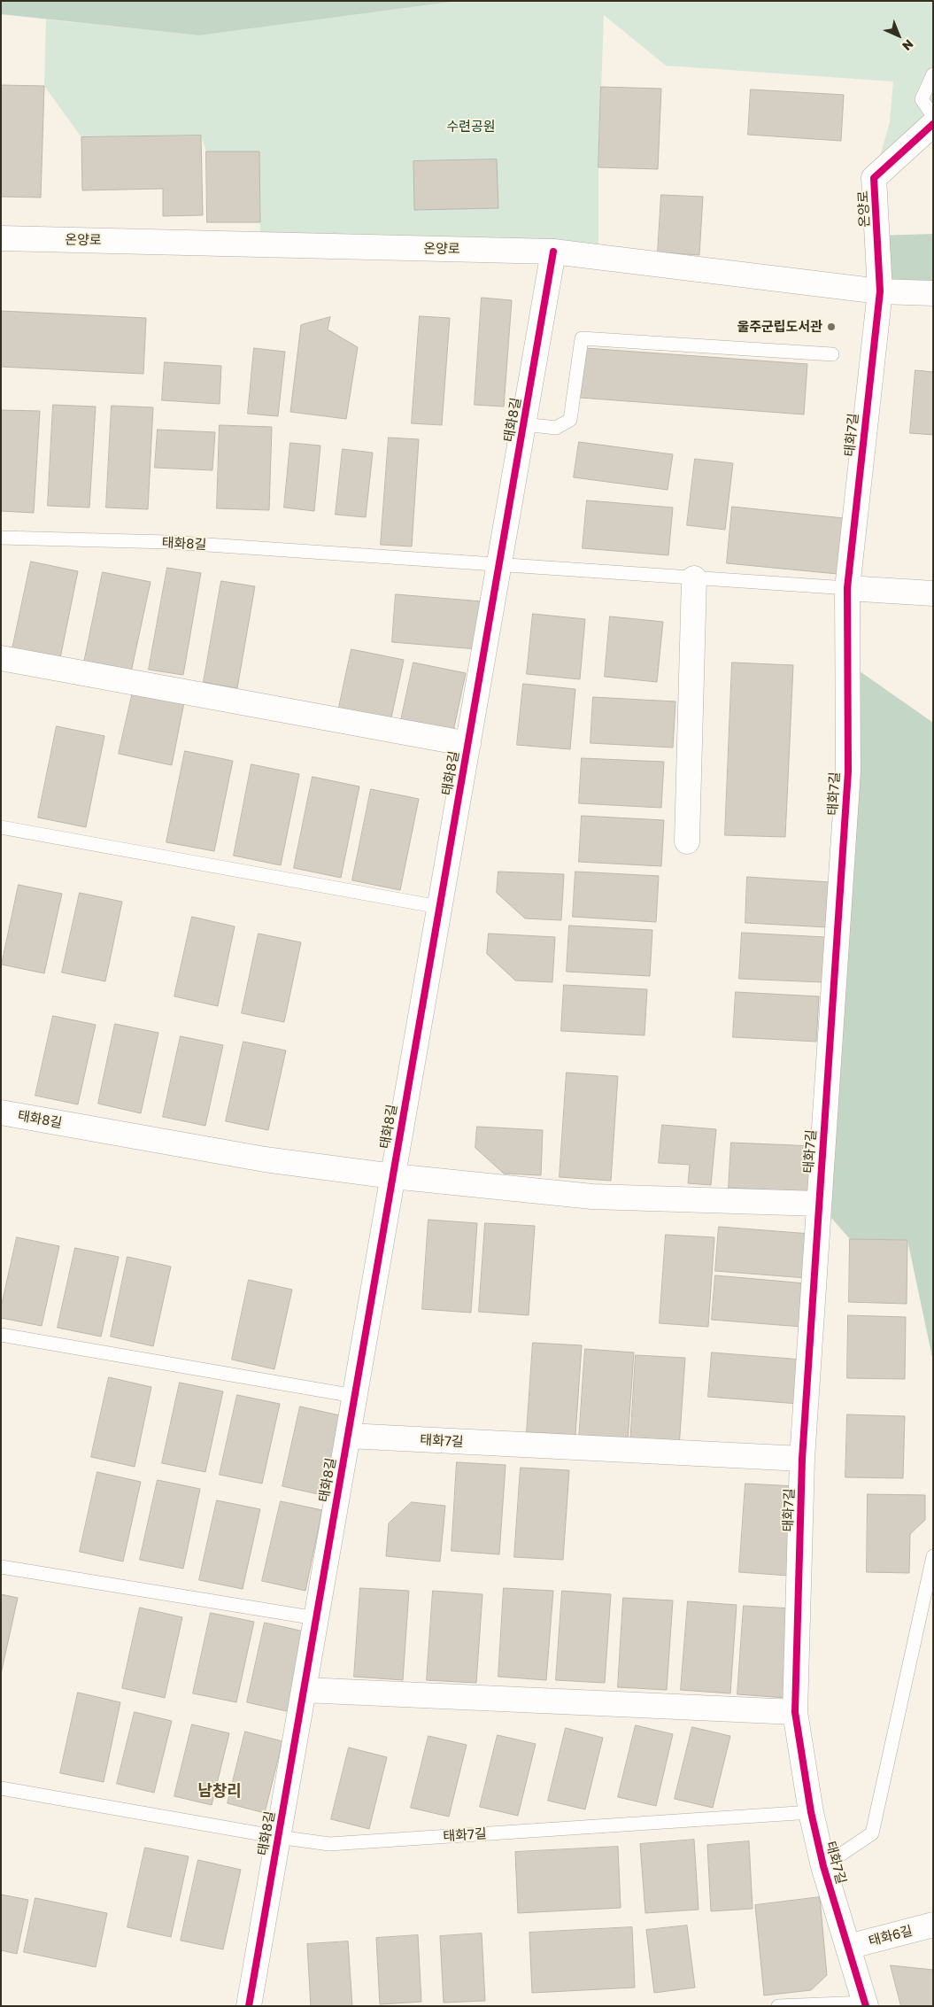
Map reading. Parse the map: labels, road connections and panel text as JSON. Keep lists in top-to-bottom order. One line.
{"streets":{"street":["온양로","태화8길","태화7길","태화6길"]},"crossings":[["온양로","태화8길"],["온양로","태화7길"],["태화8길","태화7길"],["태화7길","태화6길"]],"districts":["남창리"],"parks":["수련공원"],"places":["울주군립도서관"],"north":"bottom right"}
